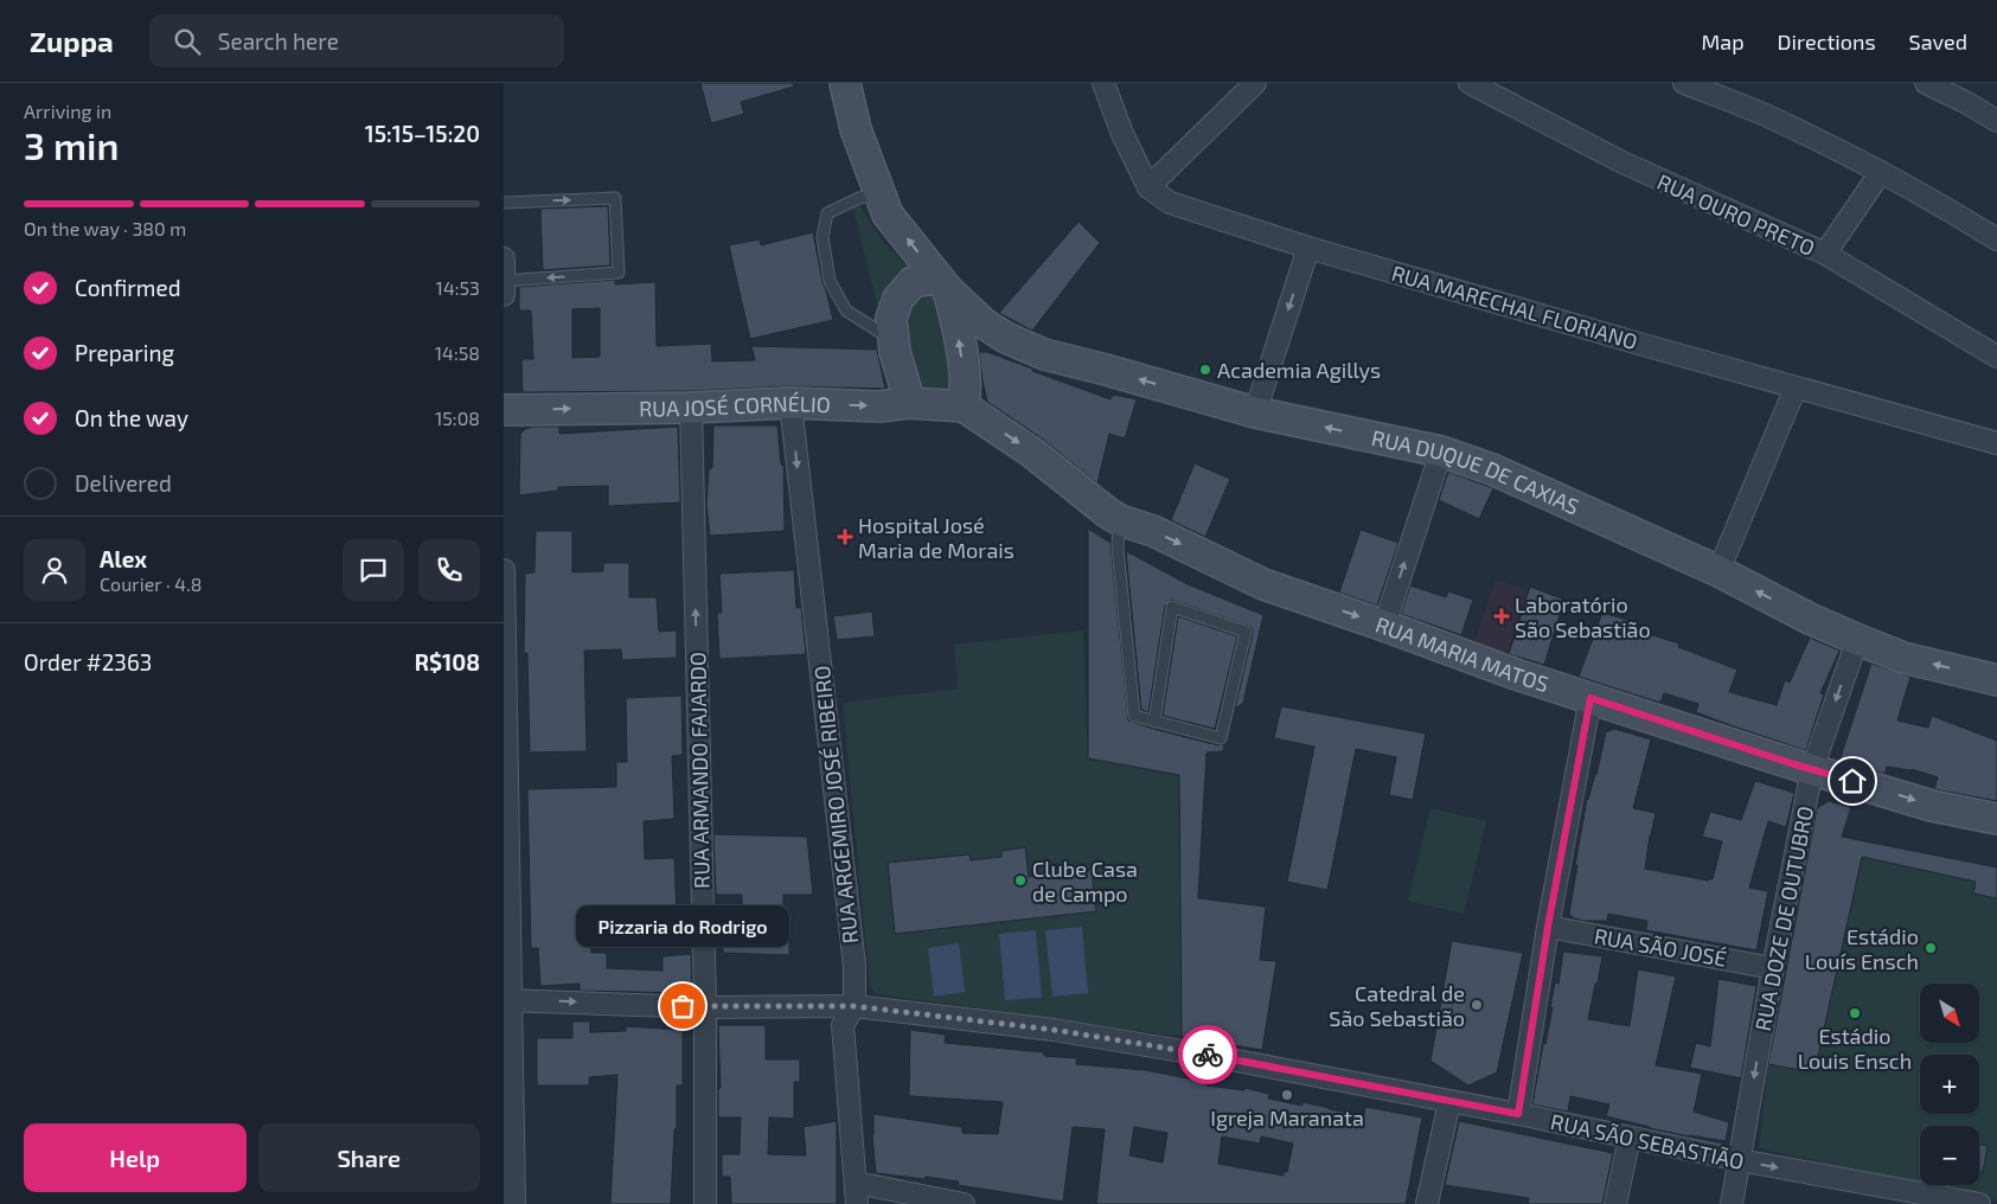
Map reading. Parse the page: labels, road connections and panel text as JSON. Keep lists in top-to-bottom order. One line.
{"streets":{"main road":["RUA JOSÉ CORNÉLIO","RUA DUQUE DE CAXIAS","RUA MARIA MATOS"],"street":["RUA OURO PRETO","RUA MARECHAL FLORIANO","RUA ARMANDO FAJARDO","RUA ARGEMIRO JOSÉ RIBEIRO","RUA DOZE DE OUTUBRO","RUA SÃO JOSÉ","RUA SÃO SEBASTIÃO"]},"crossings":[["RUA JOSÉ CORNÉLIO","RUA MARIA MATOS"],["RUA JOSÉ CORNÉLIO","RUA ARMANDO FAJARDO"],["RUA JOSÉ CORNÉLIO","RUA ARGEMIRO JOSÉ RIBEIRO"],["RUA DUQUE DE CAXIAS","RUA DOZE DE OUTUBRO"],["RUA MARIA MATOS","RUA DOZE DE OUTUBRO"],["RUA ARMANDO FAJARDO","RUA SÃO SEBASTIÃO"],["RUA ARGEMIRO JOSÉ RIBEIRO","RUA SÃO SEBASTIÃO"],["RUA DOZE DE OUTUBRO","RUA SÃO JOSÉ"],["RUA DOZE DE OUTUBRO","RUA SÃO SEBASTIÃO"]],"one_way":["RUA JOSÉ CORNÉLIO","RUA DUQUE DE CAXIAS","RUA MARIA MATOS","RUA ARMANDO FAJARDO","RUA ARGEMIRO JOSÉ RIBEIRO","RUA DOZE DE OUTUBRO"],"places":{"other":["Academia Agillys","Clube Casa de Campo","Estádio Louís Ensch","Catedral de São Sebastião","Pizzaria do Rodrigo","Estádio Louis Ensch","Igreja Maranata"],"health":["Hospital José Maria de Morais","Laboratório São Sebastião"]},"north":"bottom right","page":{"header":"Zuppa","search":"Search here","nav":["Map","Directions","Saved"],"heading":["3 min","Arriving in","15:15–15:20"],"panel":["Alex","Courier · 4.8","Order #2363","R$108"],"bar":"On the way · 380 m","list":[["Confirmed","14:53"],["Preparing","14:58"],["On the way","15:08"],"Delivered"],"bubble":"Pizzaria do Rodrigo","map_buttons":["+","−"],"buttons":["Help","Share"]}}
